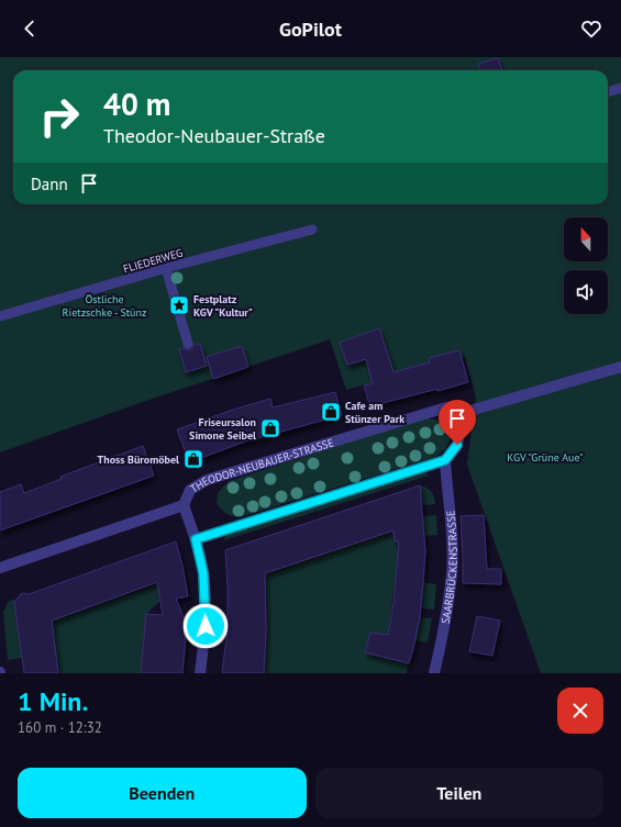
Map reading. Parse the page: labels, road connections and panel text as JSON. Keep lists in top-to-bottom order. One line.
{"streets":{"street":["THEODOR-NEUBAUER-STRASSE","SAARBRÜCKENSTRASSE"],"lane":["FLIEDERWEG"]},"parks":["Östliche Rietzschke - Stünz","KGV \"Grüne Aue\""],"places":{"place":["Festplatz KGV \"Kultur\""],"shop":["Cafe am Stünzer Park","Friseursalon Simone Seibel","Thoss Büromöbel"]},"north":"top","page":{"header":"GoPilot","turn":["40 m","Theodor-Neubauer-Straße"],"then":"Dann","heading":["1 Min.","160 m · 12:32"],"buttons":["Beenden","Teilen"]}}
